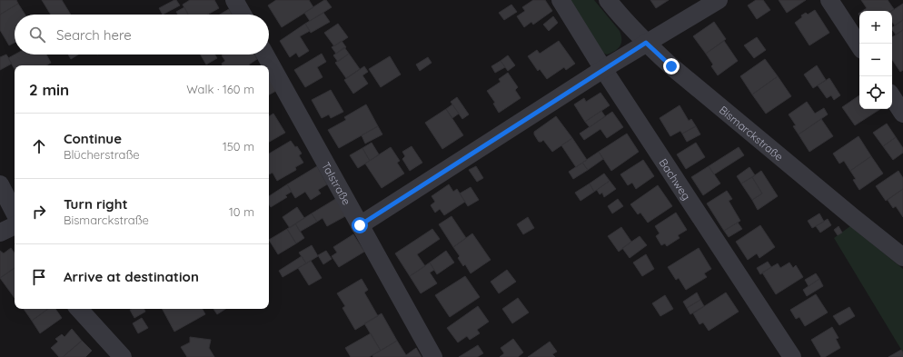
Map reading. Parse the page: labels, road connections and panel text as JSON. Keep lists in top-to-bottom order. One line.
{"streets":{"street":["Bismarckstraße","Bachweg","Talstraße"]},"page":{"map_buttons":["+","−"],"search":"Search here","heading":["2 min","Walk · 160 m"],"list":[["Continue","Blücherstraße","150 m"],["Turn right","Bismarckstraße","10 m"],"Arrive at destination"]}}
